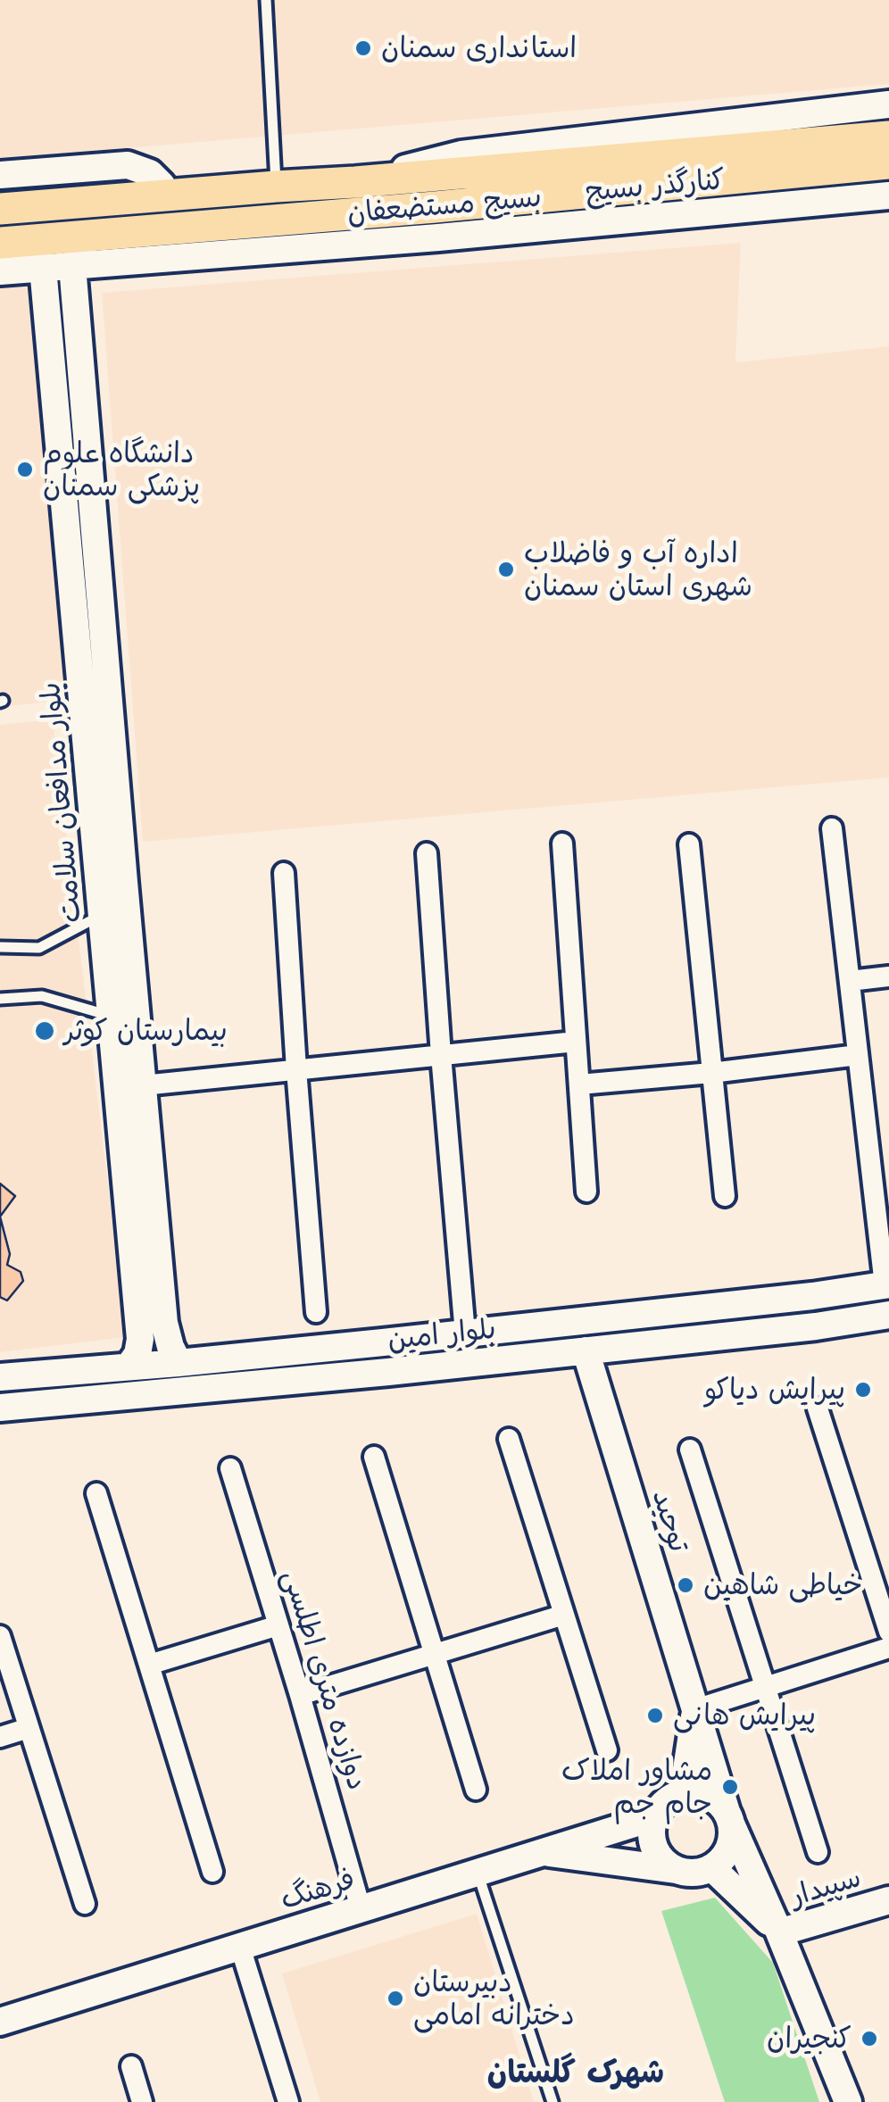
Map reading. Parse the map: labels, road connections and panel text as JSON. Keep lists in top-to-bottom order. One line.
{"streets":{"main road":["بسیج مستضعفان"],"street":["کنارگذر بسیج","بلوار مدافعان سلامت","بلوار امین","توحید","دوازده متری اطلسی","سپیدار","فرهنگ"]},"crossings":[["کنارگذر بسیج","بسیج مستضعفان"],["کنارگذر بسیج","بلوار مدافعان سلامت"],["بلوار مدافعان سلامت","بلوار امین"],["بلوار امین","توحید"],["توحید","سپیدار"],["توحید","فرهنگ"],["دوازده متری اطلسی","فرهنگ"]],"districts":["شهرک گلستان"],"places":["استانداری سمنان","دانشگاه علوم پزشکی سمنان","اداره آب و فاضلاب شهری استان سمنان","بیمارستان کوثر","پیرایش دیاکو","خیاطی شاهین","پیرایش هانی","مشاور املاک جام جم","دبیرستان دخترانه امامی","کنجیران"]}
